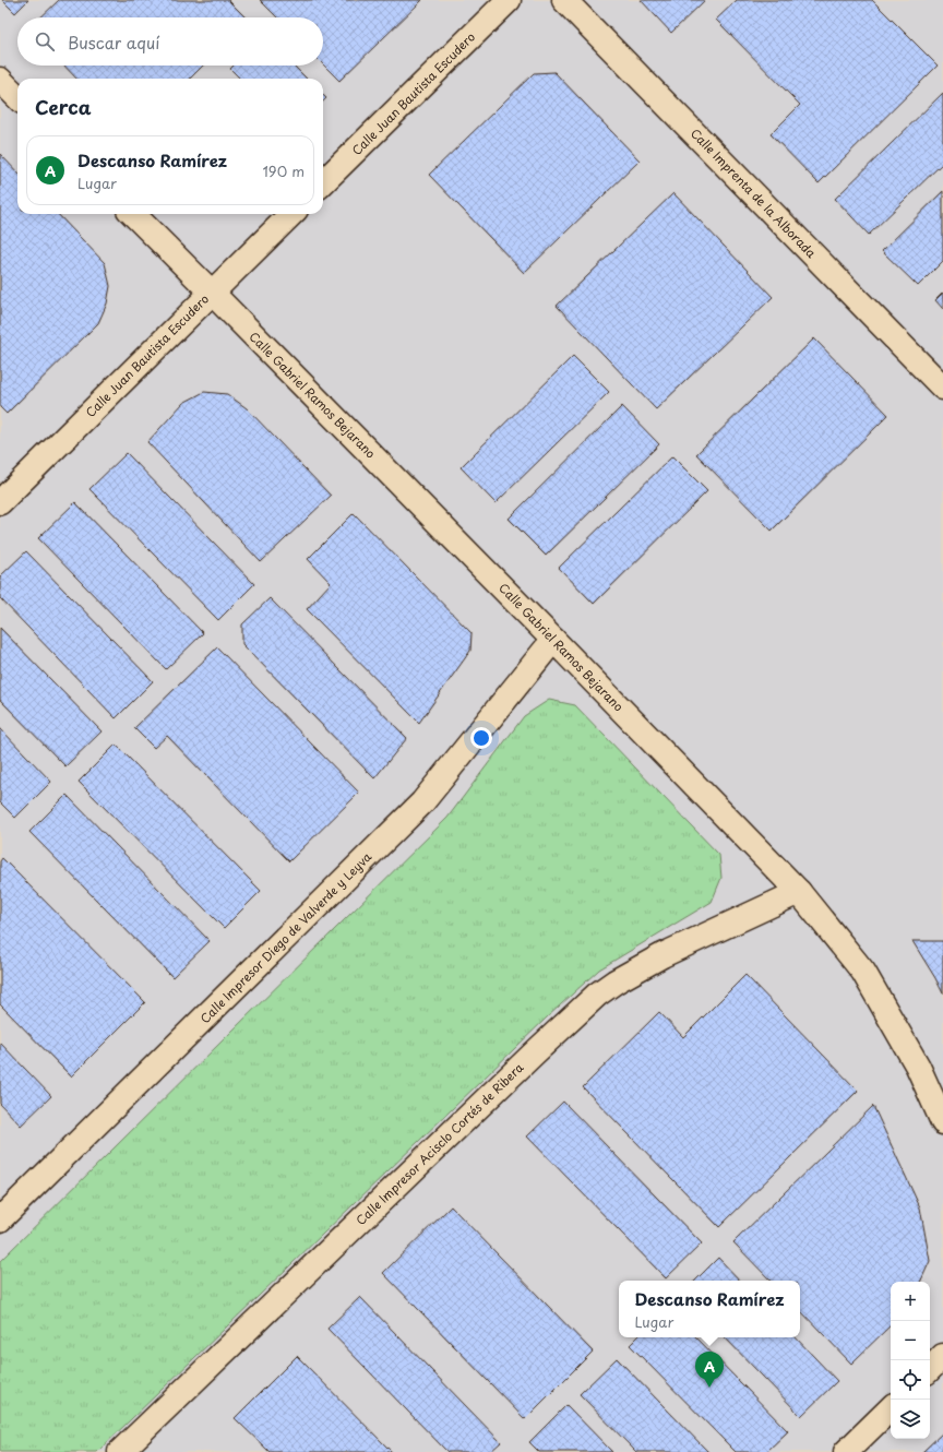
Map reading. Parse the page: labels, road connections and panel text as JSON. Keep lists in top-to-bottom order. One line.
{"streets":{"street":["Calle Juan Bautista Escudero","Calle Imprenta de la Alborada","Calle Gabriel Ramos Bejarano","Calle Impresor Diego de Valverde y Leyva","Calle Impresor Acisclo Cortés de Ribera"]},"crossings":[["Calle Juan Bautista Escudero","Calle Gabriel Ramos Bejarano"],["Calle Gabriel Ramos Bejarano","Calle Impresor Diego de Valverde y Leyva"],["Calle Gabriel Ramos Bejarano","Calle Impresor Acisclo Cortés de Ribera"]],"page":{"search":"Buscar aquí","heading":"Cerca","list":[{"mark":"A","name":"Descanso Ramírez","note":"Lugar","value":"190 m"}],"popup":["Descanso Ramírez","Lugar"],"map_buttons":["+","−"],"pins":"A"}}
